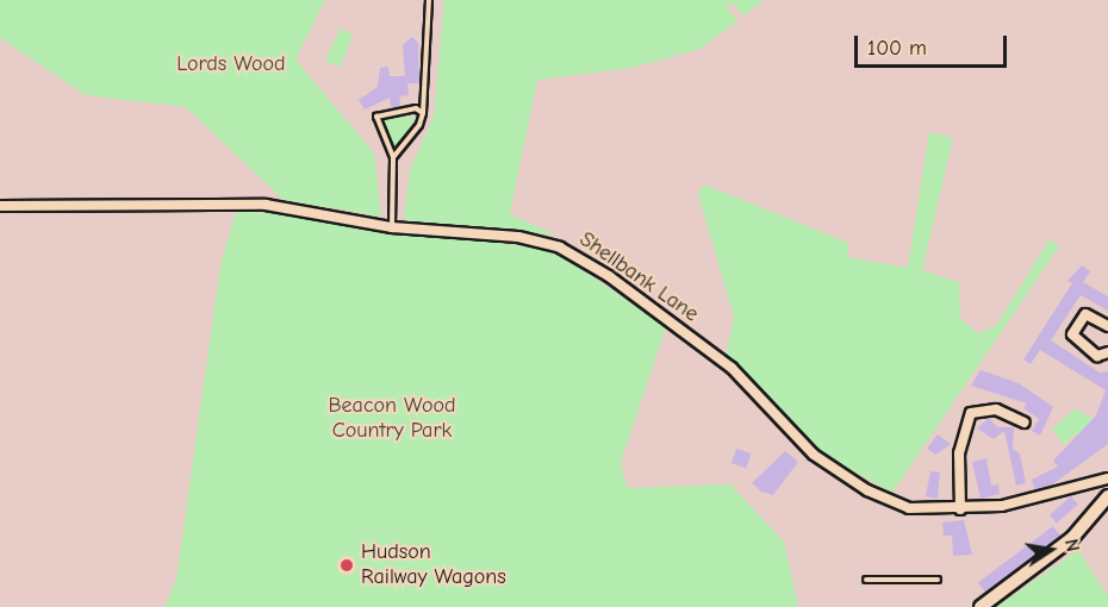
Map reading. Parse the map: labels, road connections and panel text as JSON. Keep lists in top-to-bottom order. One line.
{"streets":{"street":["Shellbank Lane"]},"parks":["Lords Wood","Beacon Wood Country Park"],"places":["Hudson Railway Wagons"],"scale_bar":"100 m","north":"right"}
